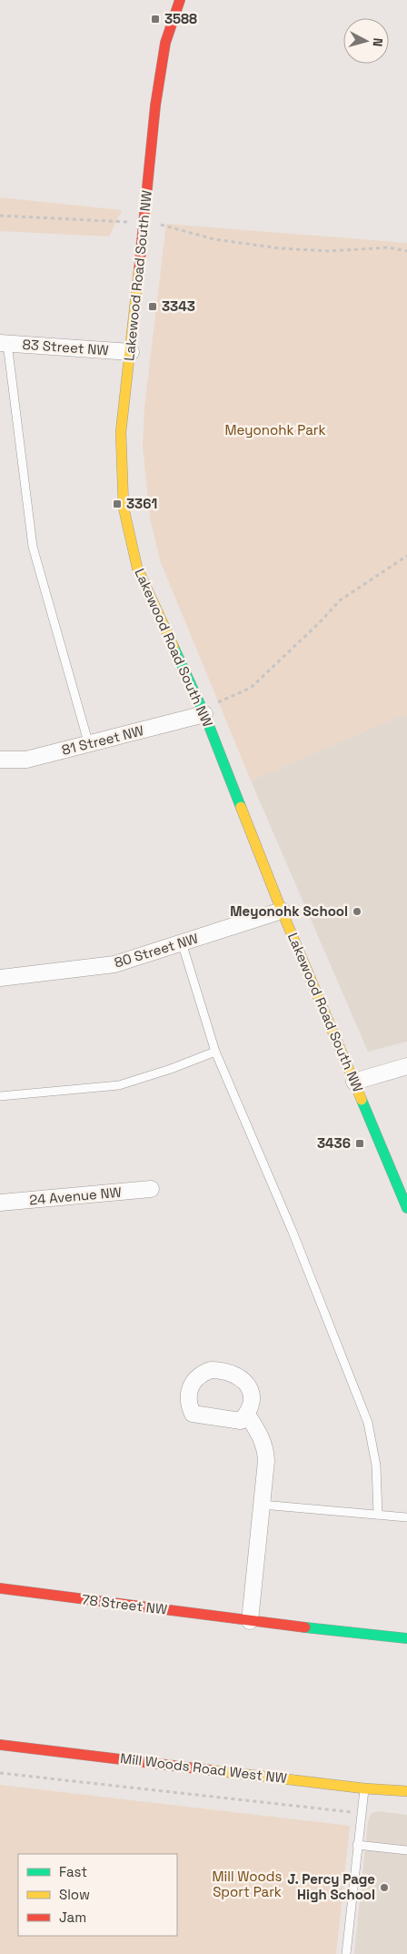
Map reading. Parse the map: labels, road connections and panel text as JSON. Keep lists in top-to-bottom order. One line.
{"streets":{"street":["Lakewood Road South NW","83 Street NW","81 Street NW","80 Street NW","24 Avenue NW","78 Street NW","Mill Woods Road West NW"]},"crossings":[["Lakewood Road South NW","83 Street NW"],["Lakewood Road South NW","81 Street NW"],["Lakewood Road South NW","80 Street NW"]],"parks":["Meyonohk Park","Mill Woods Sport Park"],"places":{"transit":["3588","3343","3361","3436"],"other":["Meyonohk School","J. Percy Page High School"]},"legend":["Fast","Slow","Jam"],"north":"right"}
